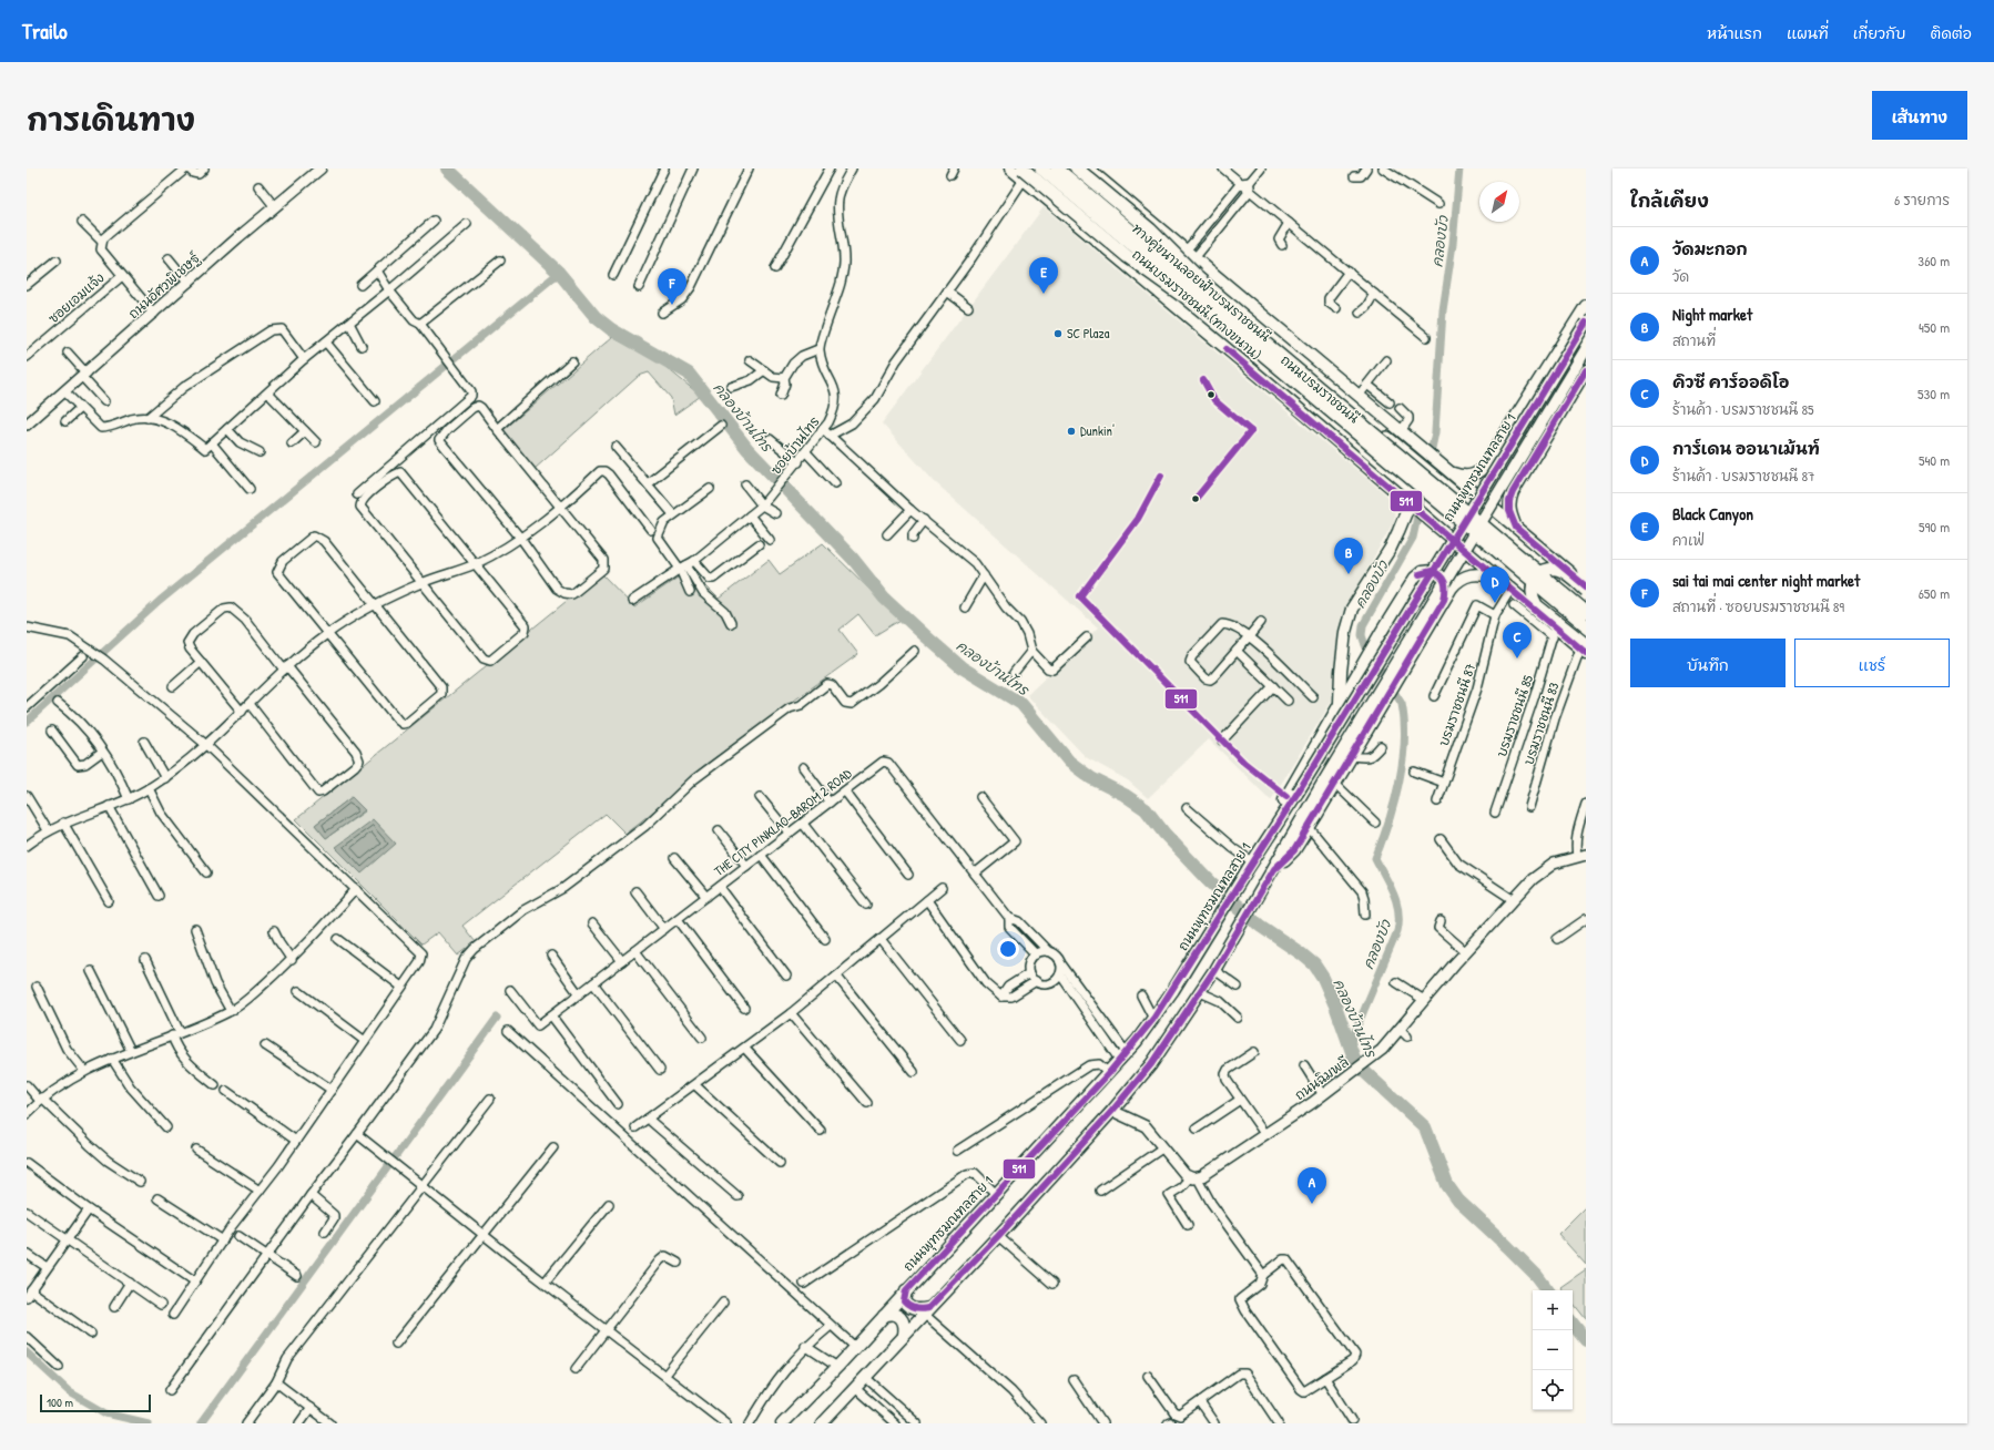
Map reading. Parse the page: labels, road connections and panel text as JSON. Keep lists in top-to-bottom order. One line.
{"streets":{"main road":["ทางคู่ขนานลอยฟ้าบรมราชชนนี","ถนนบรมราชชนนี (ทางขนาน)","ถนนบรมราชชนนี","ถนนพุทธมณฑลสาย 1"],"street":["ถนนอัศวพิเชษฐ์","ซอยเอมแจ้ง","ซอยบ้านไทร","บรมราชชนนี 87","บรมราชชนนี 85","บรมราชชนนี 83","THE CITY PINKLAO-BAROM 2 ROAD","ถนนฉิมพลี"]},"crossings":[["ถนนบรมราชชนนี (ทางขนาน)","บรมราชชนนี 87"],["ถนนบรมราชชนนี (ทางขนาน)","บรมราชชนนี 85"],["ถนนบรมราชชนนี (ทางขนาน)","บรมราชชนนี 83"]],"water":["คลองบัว","คลองบ้านไทร"],"places":["SC Plaza","Dunkin'"],"lines":["transit line 511"],"scale_bar":"100 m","north":"top right","page":{"header":"Trailo","nav":["หน้าแรก","แผนที่","เกี่ยวกับ","ติดต่อ"],"title":"การเดินทาง","buttons":["เส้นทาง",["บันทึก","แชร์"]],"heading":["ใกล้เคียง","6 รายการ"],"list":[{"mark":"A","name":"วัดมะกอก","note":"วัด","value":"360 m"},{"mark":"B","name":"Night market","note":"สถานที่","value":"450 m"},{"mark":"C","name":"คิวซี คาร์ออดิโอ","note":"ร้านค้า · บรมราชชนนี 85","value":"530 m"},{"mark":"D","name":"การ์เดน ออนาเม้นท์","note":"ร้านค้า · บรมราชชนนี 87","value":"540 m"},{"mark":"E","name":"Black Canyon","note":"คาเฟ่","value":"590 m"},{"mark":"F","name":"sai tai mai center night market","note":"สถานที่ · ซอยบรมราชชนนี 89","value":"650 m"}],"pins":["E","F","B","D","C","A"],"map_buttons":["+","−"],"scale":"100 m"}}
